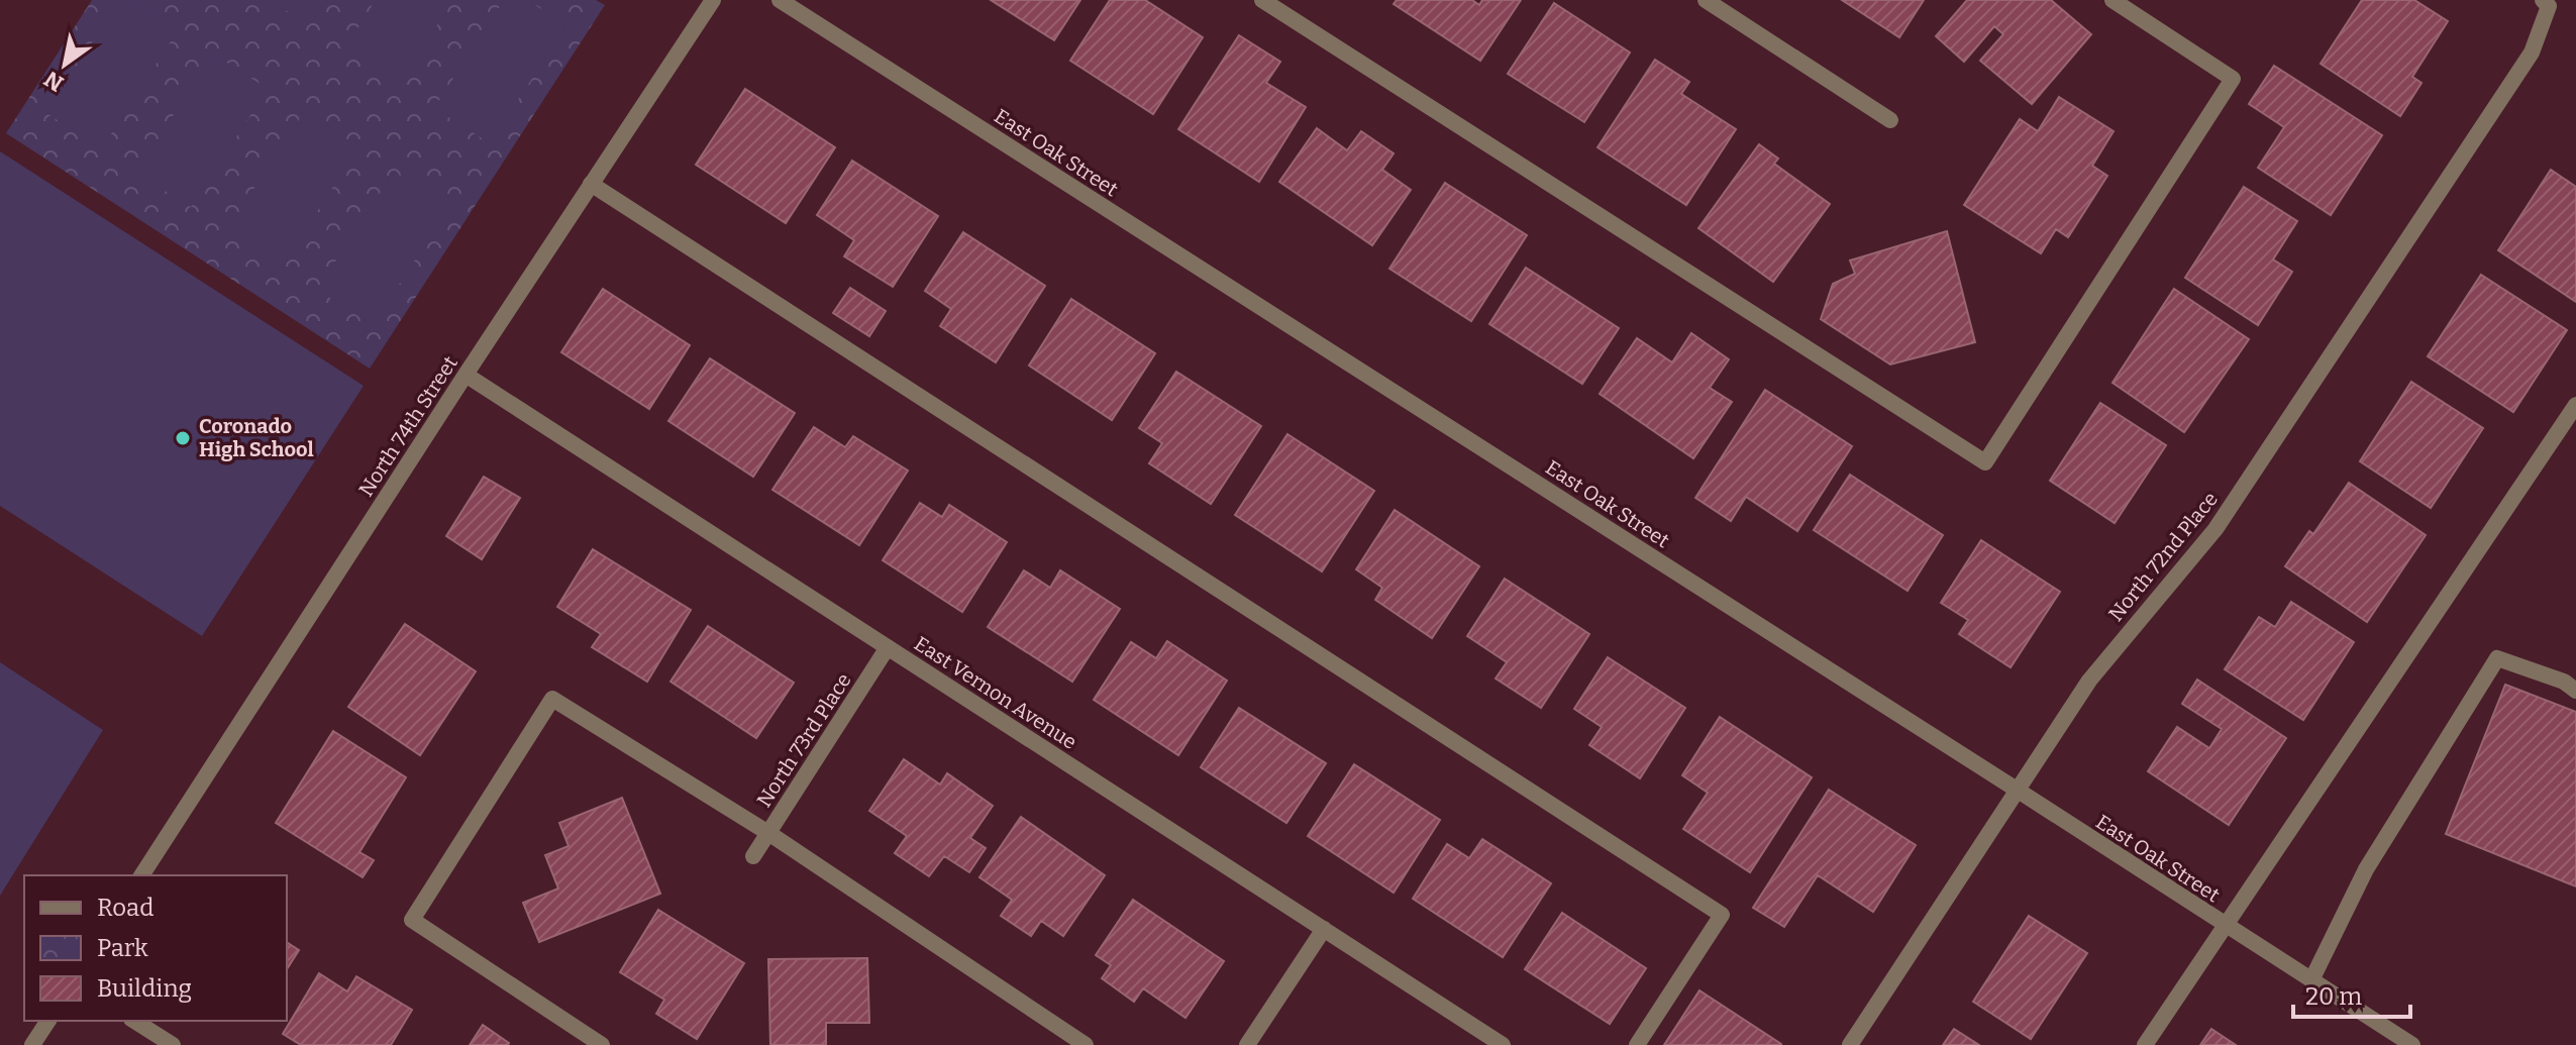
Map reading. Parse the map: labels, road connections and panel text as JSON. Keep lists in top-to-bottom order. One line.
{"streets":{"street":["East Oak Street","North 74th Street","North 72nd Place","East Vernon Avenue","North 73rd Place"]},"crossings":[["East Oak Street","North 72nd Place"],["North 74th Street","East Vernon Avenue"],["East Vernon Avenue","North 73rd Place"]],"places":["Coronado High School"],"legend":["Road","Park","Building"],"scale_bar":"20 m","north":"bottom left"}
